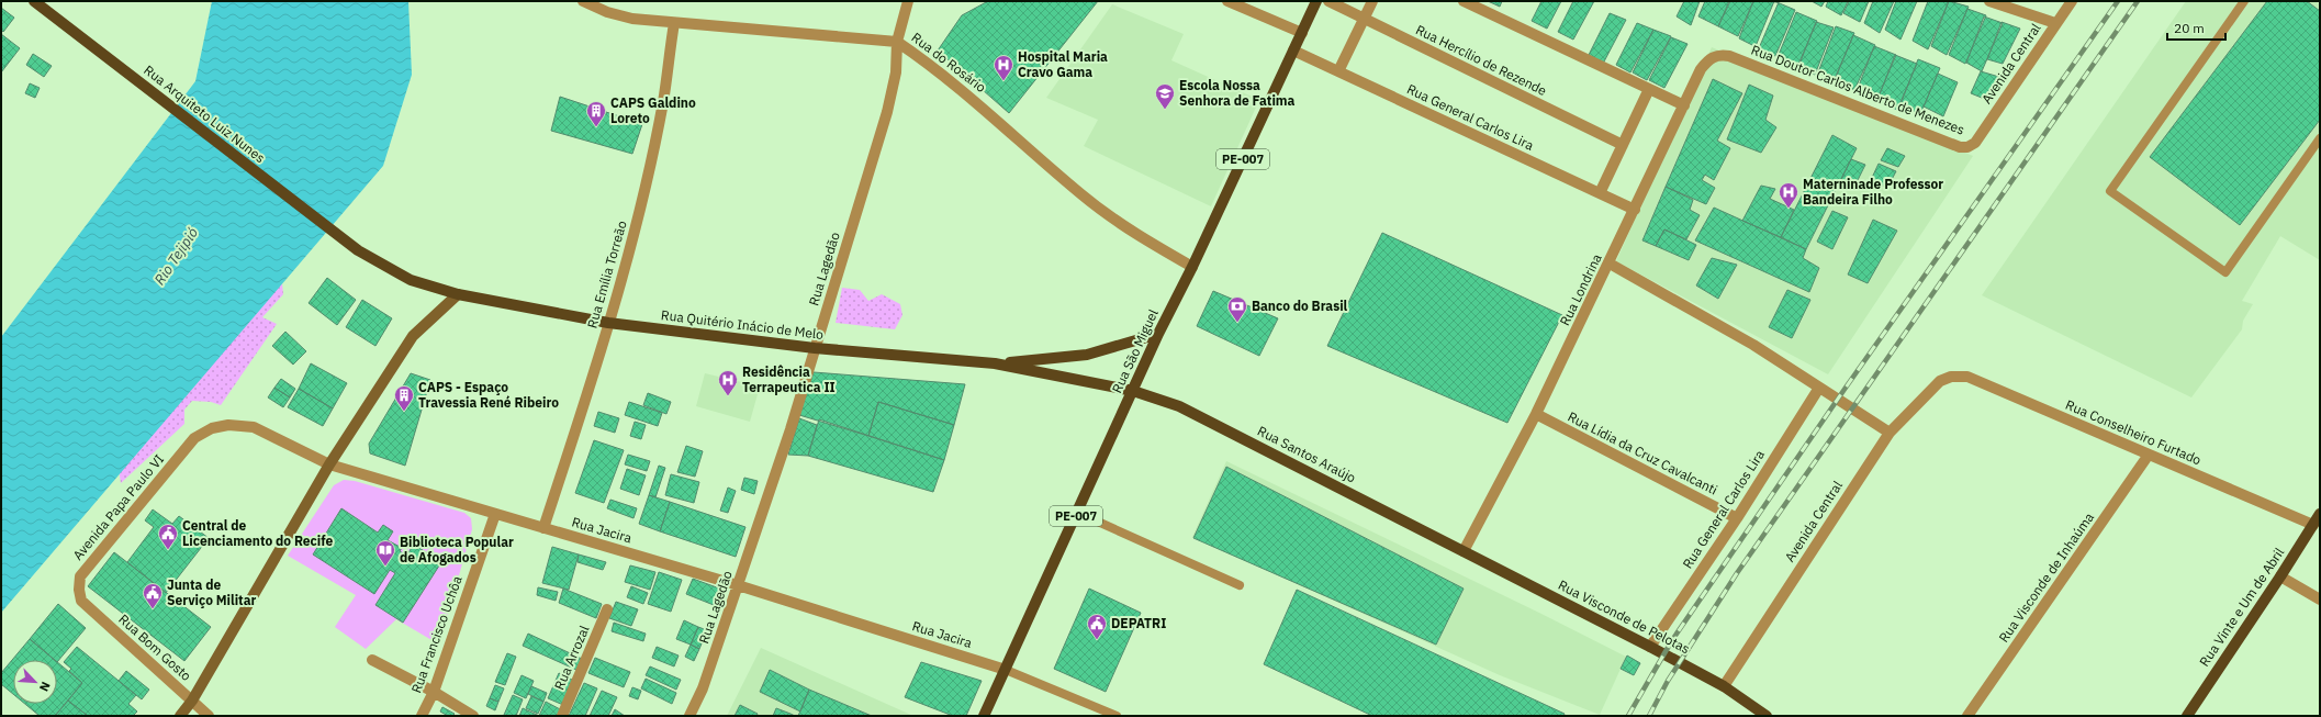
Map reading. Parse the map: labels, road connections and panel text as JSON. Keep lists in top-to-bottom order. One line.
{"streets":{"main road":["Rua Arquiteto Luiz Nunes","PE-007","Rua Quitério Inácio de Melo","Rua São Miguel","Rua Santos Araújo","Rua Vinte e Um de Abril","Rua Visconde de Pelotas"],"street":["Rua Hercílio de Rezende","Rua do Rosário","Avenida Central","Rua Doutor Carlos Alberto de Menezes","Rua General Carlos Lira","Rua Lagedão","Rua Emília Torreão","Rua Londrina","Rua Conselheiro Furtado","Rua Lídia da Cruz Cavalcanti","Avenida Papa Paulo VI","Rua Jacira","Rua Visconde de Inhaúma","Rua Francisco Uchôa","Rua Bom Gosto","Rua Arrozal"]},"crossings":[["Rua do Rosário","Rua Lagedão"],["Rua do Rosário","Rua Emília Torreão"],["Rua do Rosário","Rua São Miguel"],["Avenida Central","Rua Doutor Carlos Alberto de Menezes"],["Avenida Central","Rua Conselheiro Furtado"],["Avenida Central","Rua Visconde de Pelotas"],["Rua Doutor Carlos Alberto de Menezes","Rua Londrina"],["Rua Arquiteto Luiz Nunes","Rua Quitério Inácio de Melo"],["Rua General Carlos Lira","Rua Londrina"],["Rua General Carlos Lira","Rua São Miguel"],["Rua General Carlos Lira","Rua Lídia da Cruz Cavalcanti"],["Rua General Carlos Lira","Rua Visconde de Pelotas"],["Rua Lagedão","Rua Quitério Inácio de Melo"],["Rua Lagedão","Rua Jacira"],["Rua Emília Torreão","Rua Quitério Inácio de Melo"],["Rua Emília Torreão","Rua Jacira"],["Rua Londrina","Rua Lídia da Cruz Cavalcanti"],["Rua Londrina","Rua Santos Araújo"],["Rua Londrina","Rua Visconde de Pelotas"],["Rua Quitério Inácio de Melo","Rua São Miguel"],["Rua Quitério Inácio de Melo","Rua Santos Araújo"],["Rua São Miguel","Rua Santos Araújo"],["Rua São Miguel","Rua Jacira"],["Rua Conselheiro Furtado","Rua Visconde de Inhaúma"],["Rua Conselheiro Furtado","Rua Vinte e Um de Abril"],["Rua Santos Araújo","Rua Visconde de Pelotas"],["Avenida Papa Paulo VI","Rua Jacira"],["Avenida Papa Paulo VI","Rua Bom Gosto"],["Rua Jacira","Rua Francisco Uchôa"]],"water":["Rio Tejipió"],"places":{"hospital":["Hospital Maria Cravo Gama","Materninade Professor Bandeira Filho","Residência Terrapeutica II"],"school or university":["Escola Nossa Senhora de Fatima"],"building":["CAPS Galdino Loreto","CAPS - Espaço Travessia René Ribeiro"],"bank":["Banco do Brasil"],"public building":["Central de Licenciamento do Recife","Junta de Serviço Militar","DEPATRI"],"library":["Biblioteca Popular de Afogados"]},"scale_bar":"20 m","north":"bottom right"}
